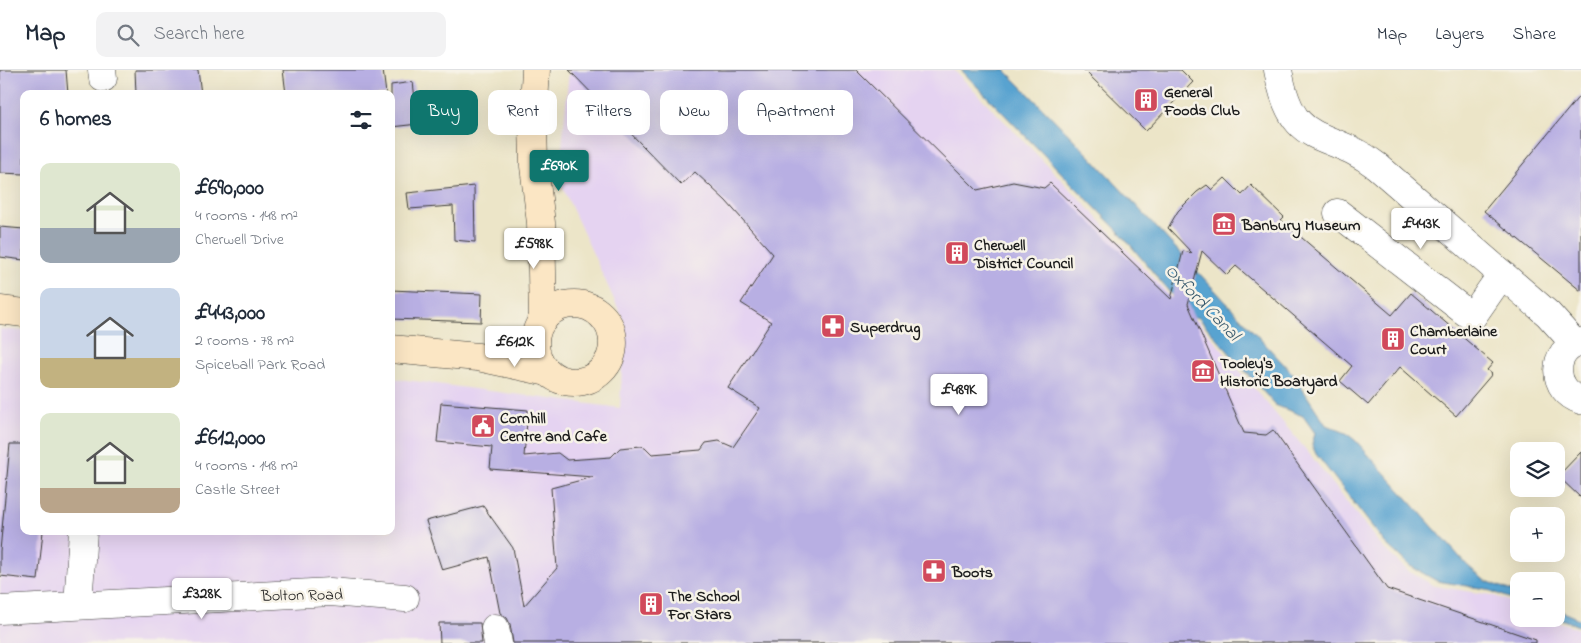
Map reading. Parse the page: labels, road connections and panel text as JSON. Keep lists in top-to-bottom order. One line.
{"streets":{"street":["Bolton Road"]},"water":["Oxford Canal"],"places":{"building":["General Foods Club","Cherwell District Council","Chamberlaine Court","The School For Stars"],"museum":["Banbury Museum","Tooley's Historic Boatyard"],"pharmacy":["Superdrug","Boots"],"public building":["Cornhill Centre and Cafe"]},"page":{"header":"Map","search":"Search here","nav":["Map","Layers","Share"],"chip":["Buy","Rent","Filters","New","Apartment"],"heading":"6 homes","price":["£690K","£443K","£598K","£612K","£489K","£328K"],"list":[{"name":"£690,000","note":"4 rooms · 148 m² · Cherwell Drive"},{"name":"£443,000","note":"2 rooms · 78 m² · Spiceball Park Road"},{"name":"£612,000","note":"4 rooms · 148 m² · Castle Street"}],"map_buttons":["+","−"]}}
